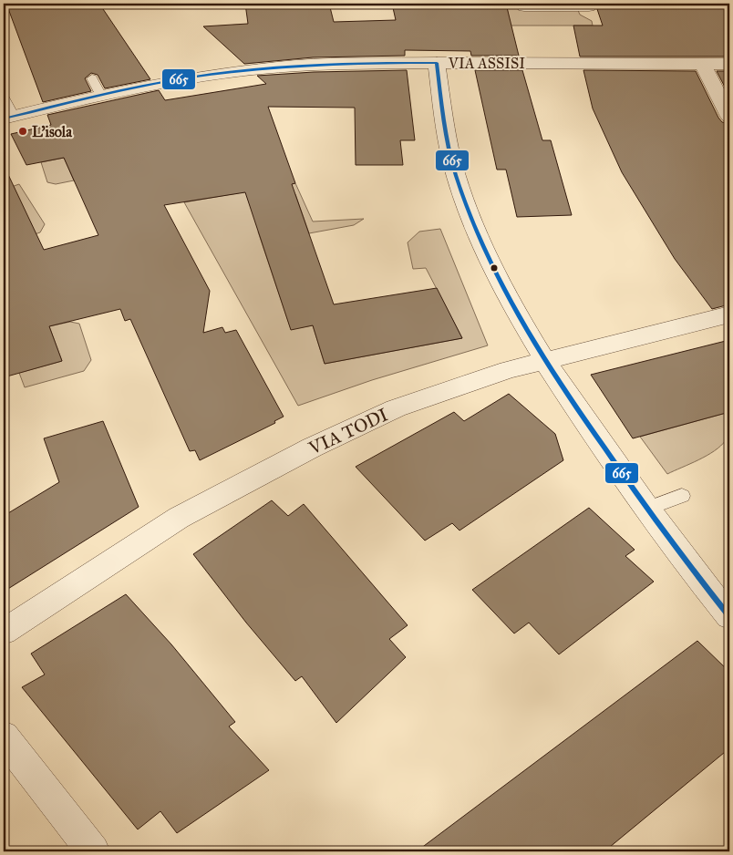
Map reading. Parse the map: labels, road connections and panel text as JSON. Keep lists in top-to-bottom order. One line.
{"streets":{"street":["VIA ASSISI","VIA TODI"]},"places":["L'isola"],"lines":["transit line 665"]}
